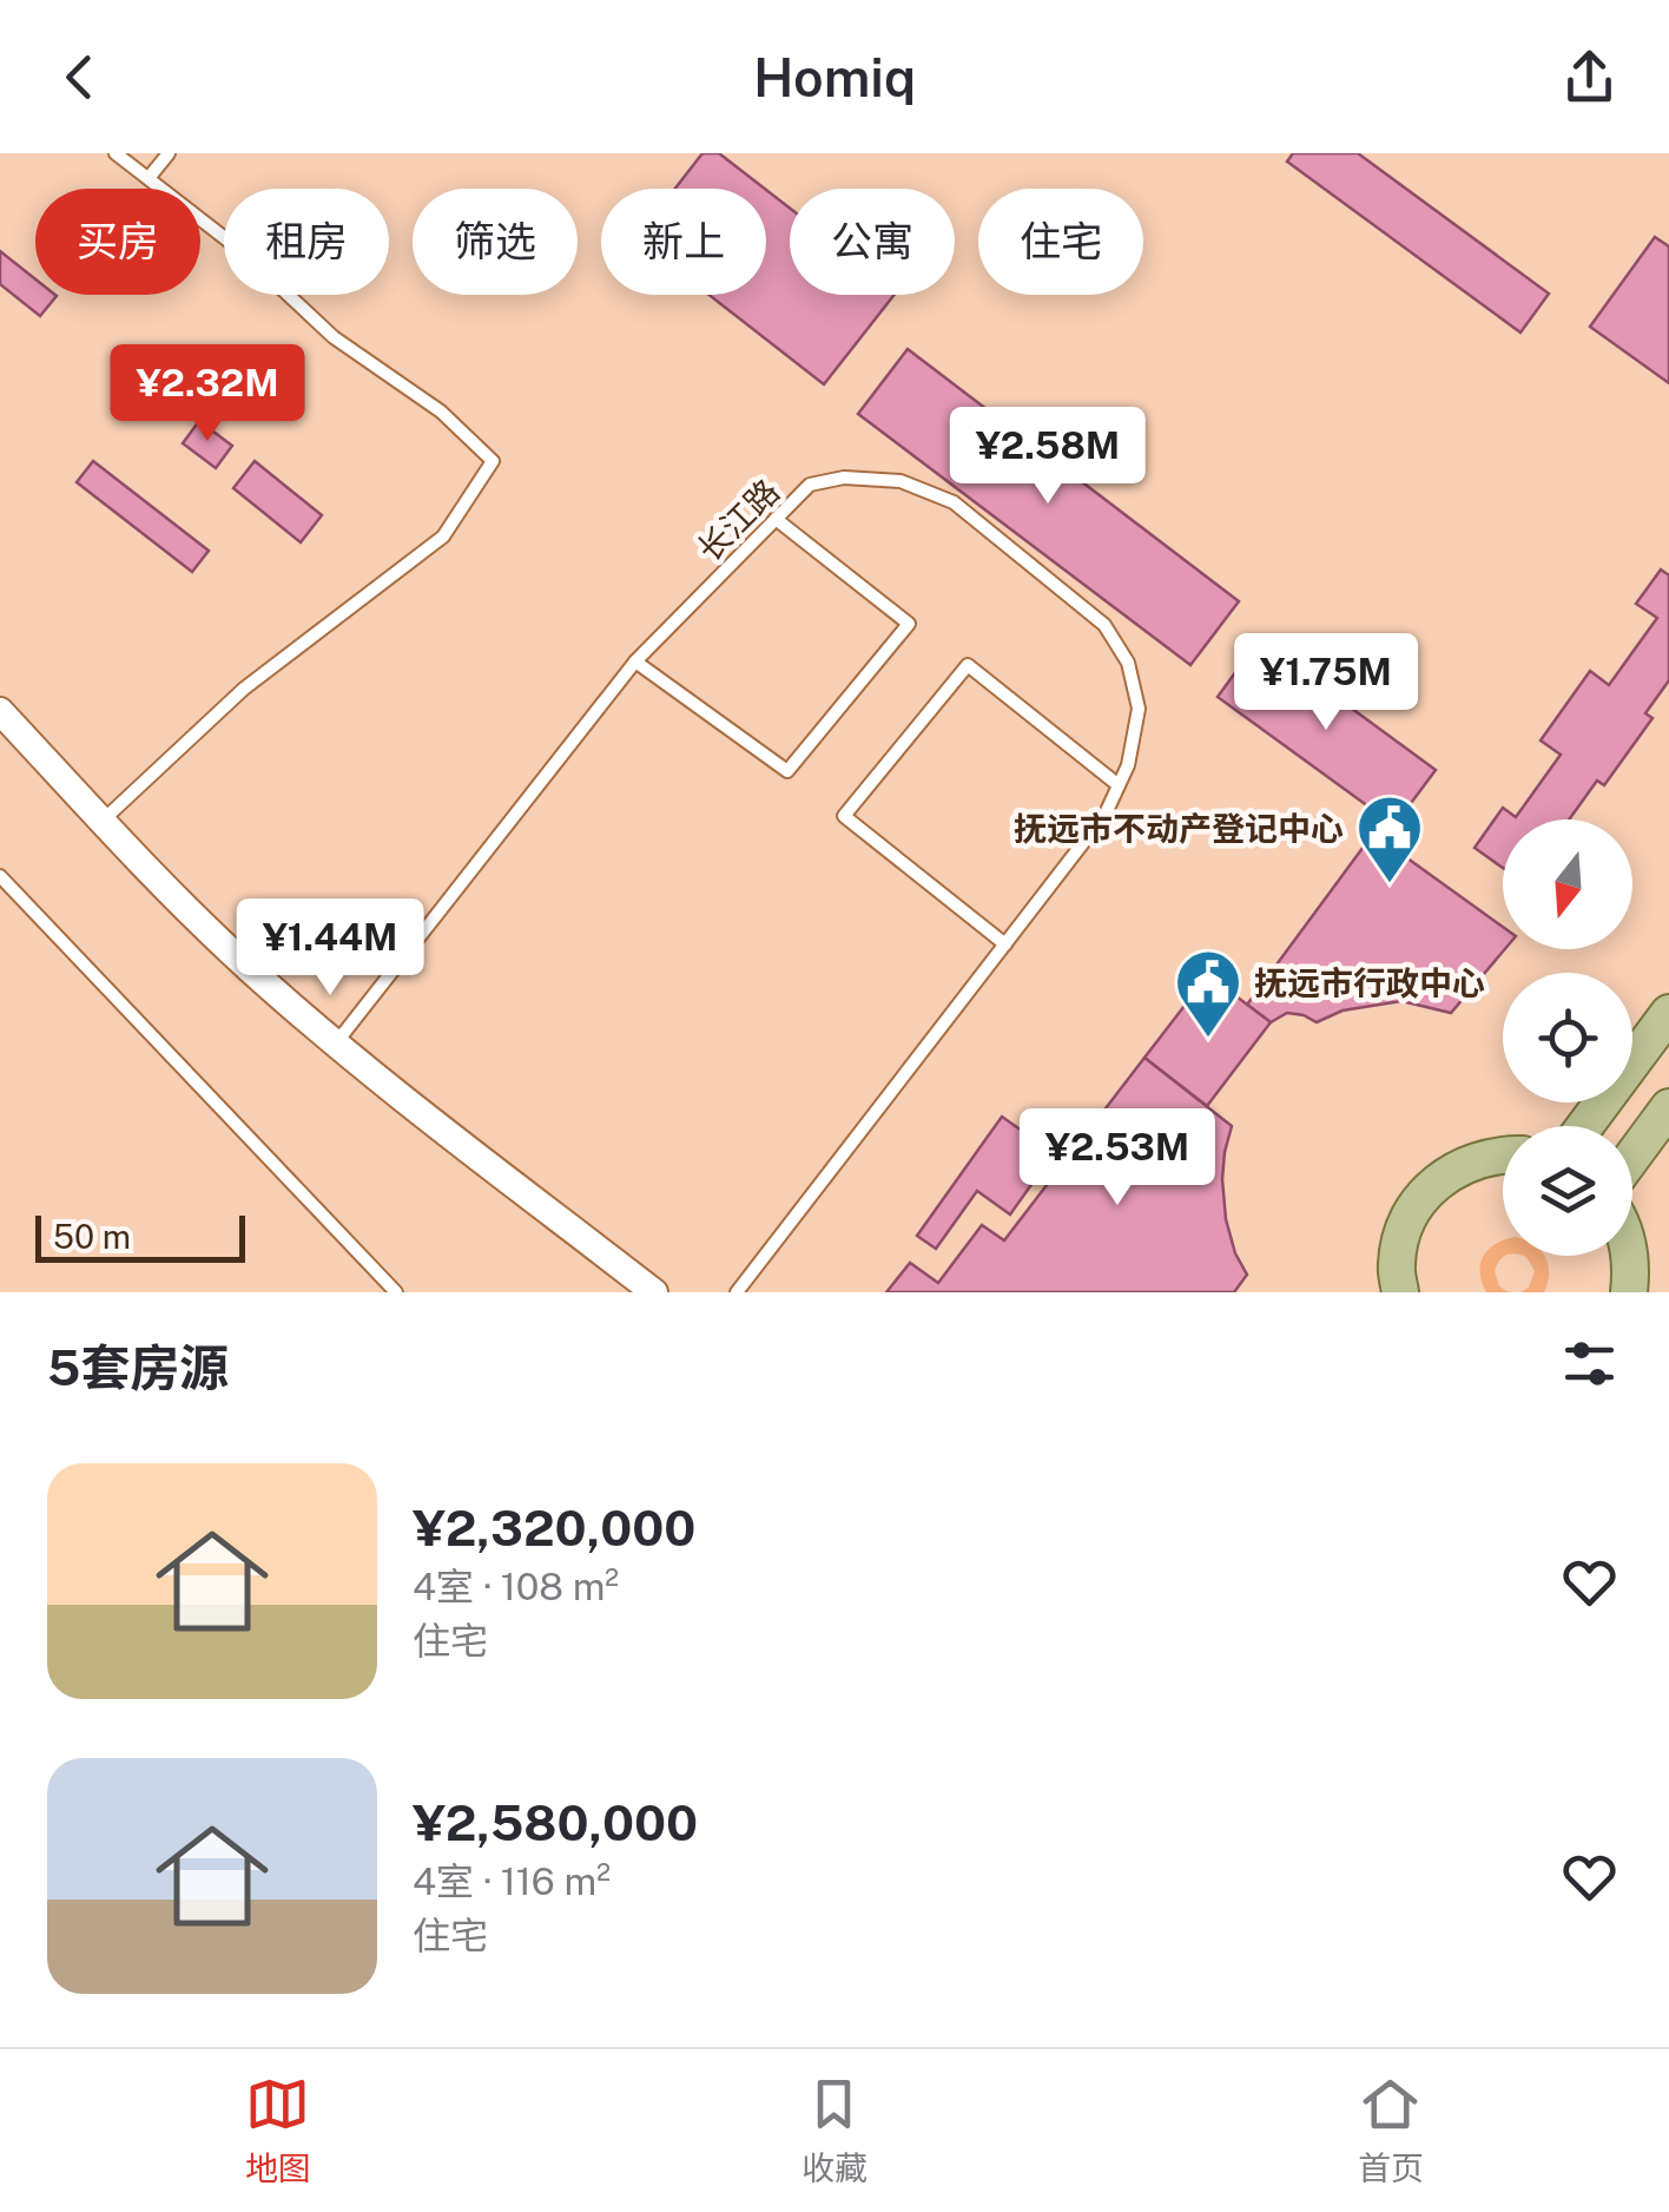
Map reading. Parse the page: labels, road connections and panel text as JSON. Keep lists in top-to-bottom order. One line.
{"streets":{"lane":["长江路"]},"places":{"public building":["抚远市不动产登记中心","抚远市行政中心"]},"scale_bar":"50 m","north":"bottom","page":{"header":"Homiq","chip":["买房","租房","筛选","新上","公寓","住宅"],"price":["¥2.32M","¥2.58M","¥1.75M","¥1.44M","¥2.53M"],"scale":"50 m","heading":"5套房源","list":[{"name":"¥2,320,000","note":"4室 · 108 m² · 住宅"},{"name":"¥2,580,000","note":"4室 · 116 m² · 住宅"}],"tabs":["地图","收藏","首页"]}}
